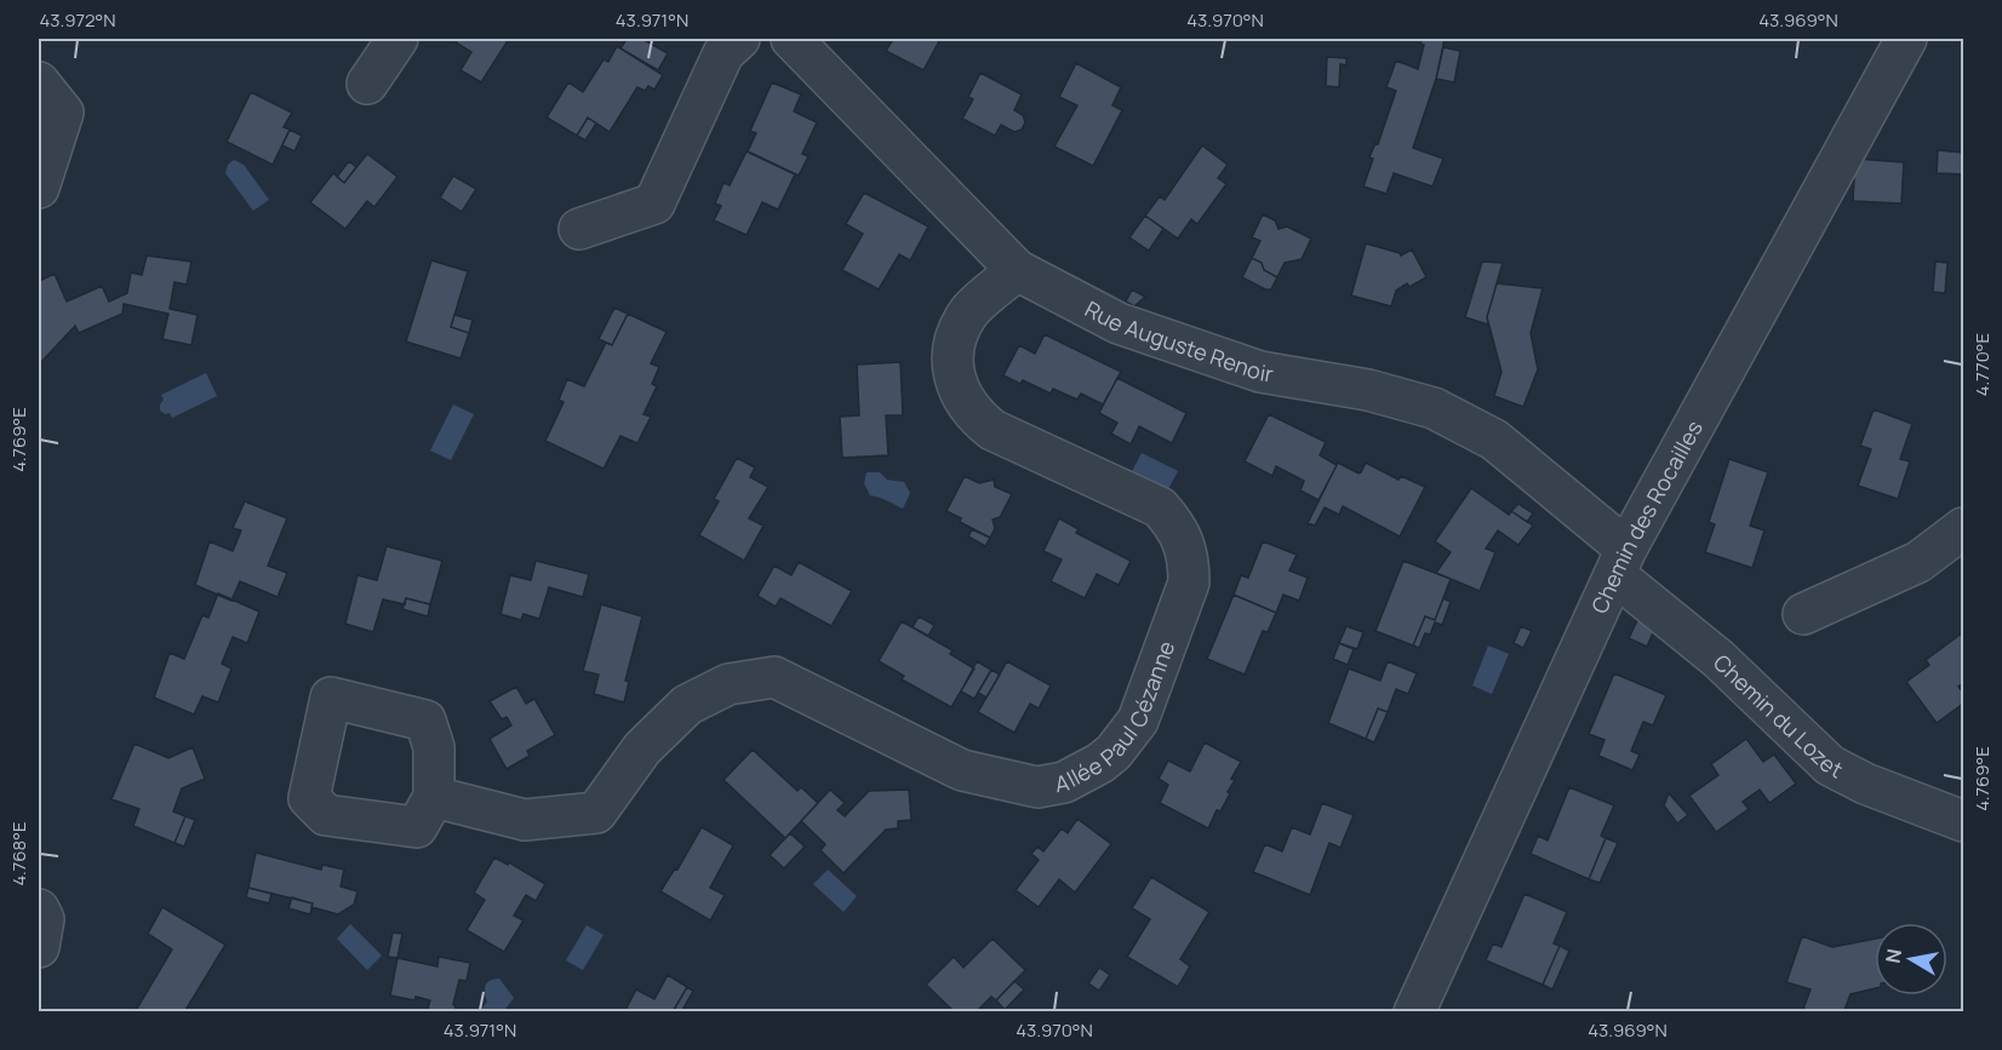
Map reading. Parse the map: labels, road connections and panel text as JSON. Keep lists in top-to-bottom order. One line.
{"streets":{"street":["Rue Auguste Renoir","Chemin des Rocailles","Allée Paul Cézanne","Chemin du Lozet"]},"crossings":[["Rue Auguste Renoir","Chemin des Rocailles"],["Rue Auguste Renoir","Allée Paul Cézanne"],["Rue Auguste Renoir","Chemin du Lozet"],["Chemin des Rocailles","Chemin du Lozet"]],"north":"left","coordinates":["43.972°N","43.971°N","43.970°N","43.969°N","4.770°E","4.769°E","4.768°E"]}
